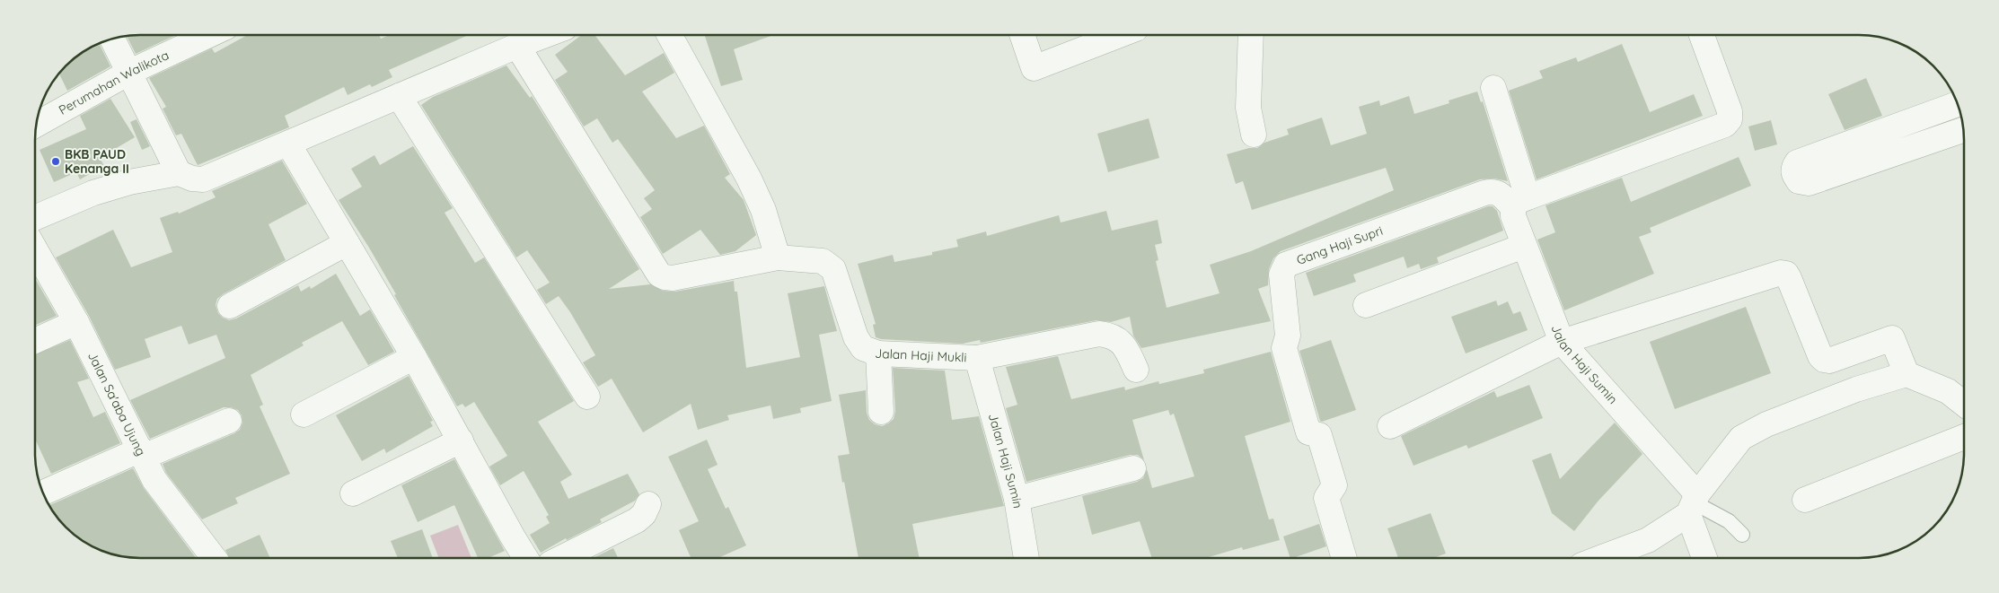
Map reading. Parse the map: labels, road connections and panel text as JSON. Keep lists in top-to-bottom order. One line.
{"streets":{"street":["Perumahan Walikota","Gang Haji Supri","Jalan Haji Mukli","Jalan Haji Sumin","Jalan Sa'aba Ujung"]},"crossings":[["Gang Haji Supri","Jalan Haji Sumin"],["Jalan Haji Mukli","Jalan Haji Sumin"]],"places":["BKB PAUD Kenanga II"]}
